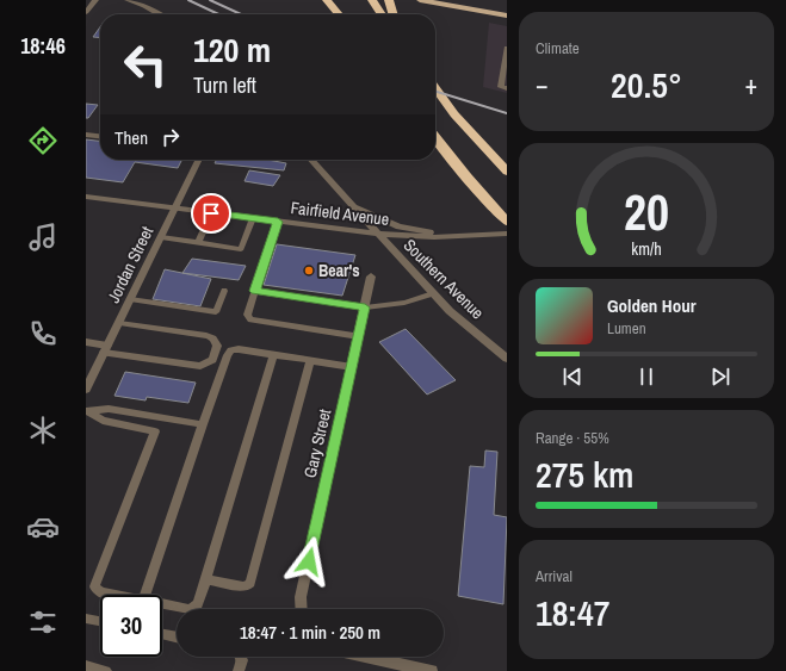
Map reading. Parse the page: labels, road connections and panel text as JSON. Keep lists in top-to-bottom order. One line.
{"streets":{"street":["Fairfield Avenue","Jordan Street","Southern Avenue","Gary Street"]},"crossings":[["Fairfield Avenue","Jordan Street"],["Fairfield Avenue","Southern Avenue"]],"places":["Bear's"],"page":{"tabs":"18:46","tile":["Climate",["Range · 55%","275 km"],["Arrival","18:47"]],"turn":["120 m","Turn left"],"heat":["−","20.5°","+"],"then":"Then","song":["Golden Hour","Lumen"],"limit":"30","trip":"18:47 · 1 min · 250 m","gauge":["20","km/h"]}}
